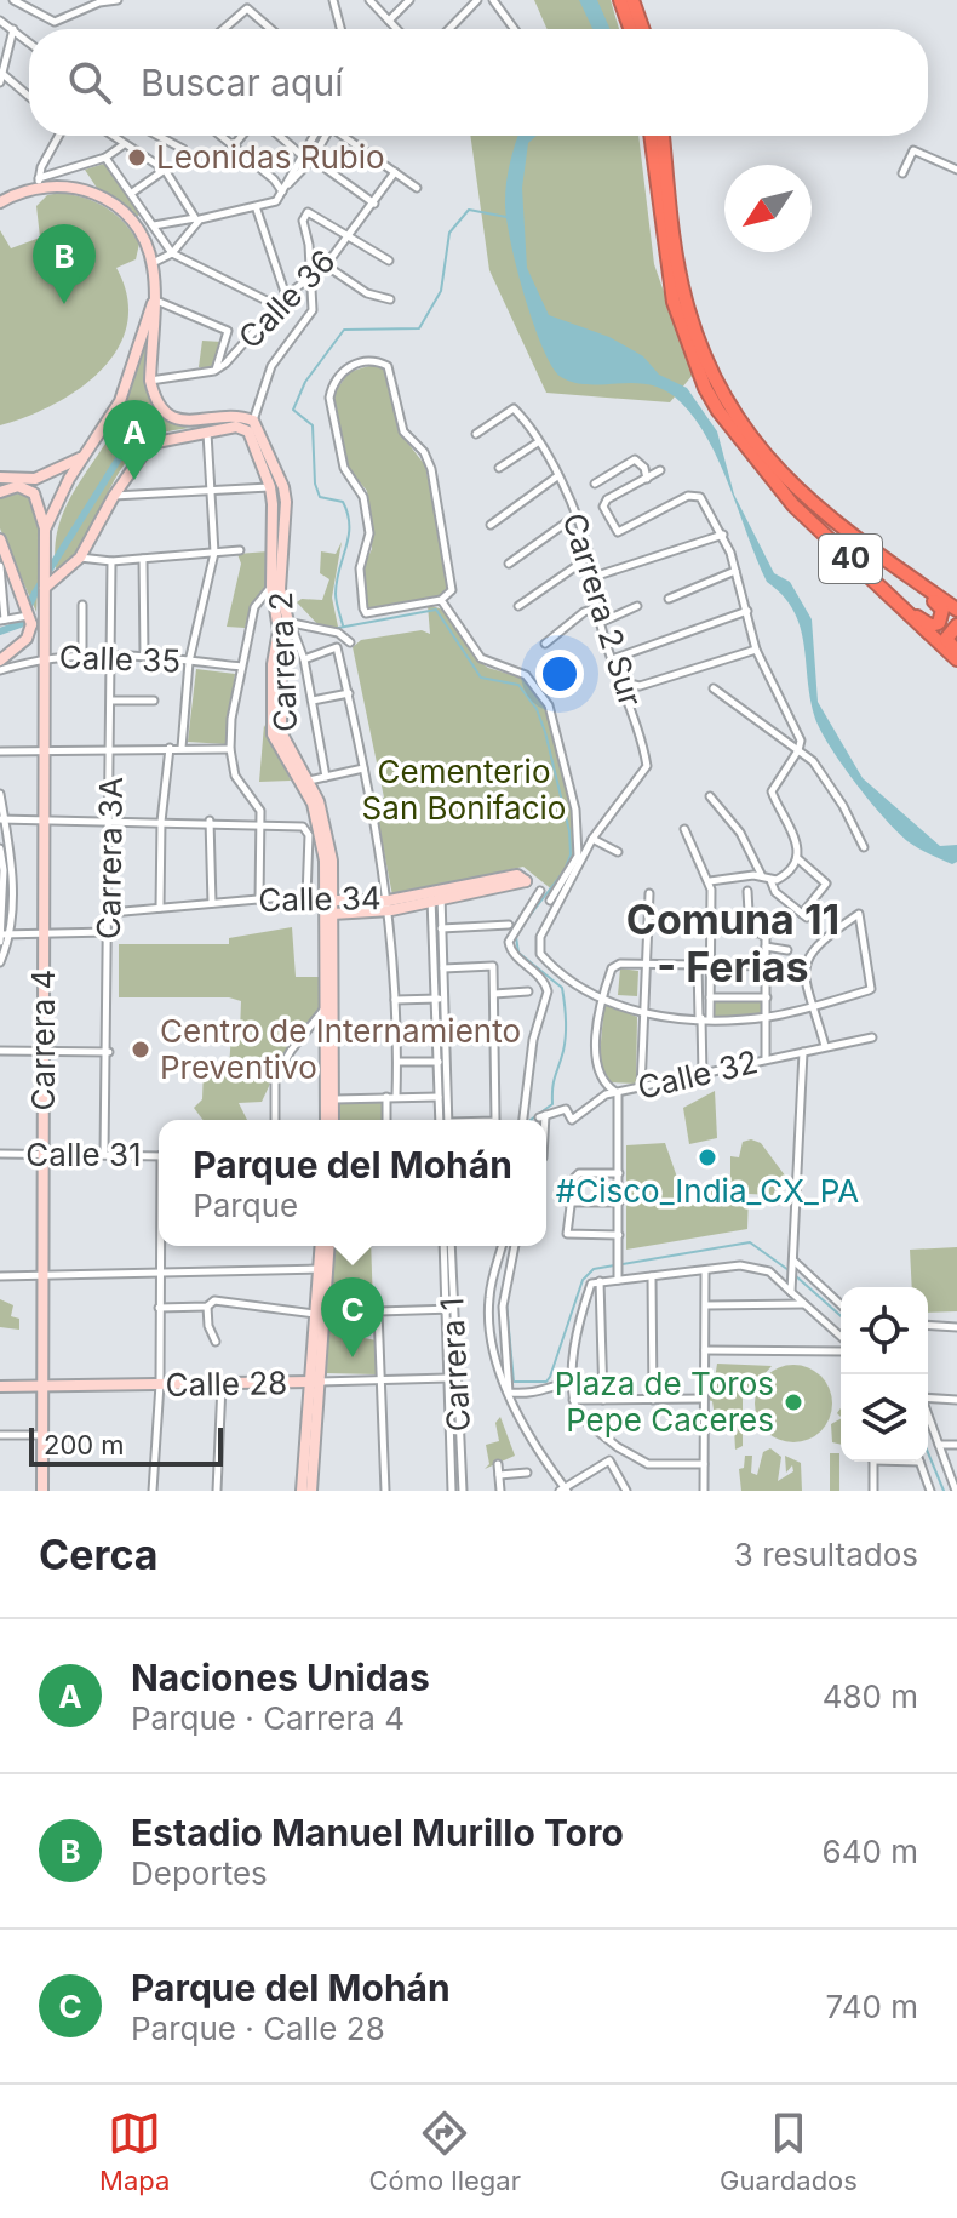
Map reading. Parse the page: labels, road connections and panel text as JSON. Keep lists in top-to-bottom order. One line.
{"streets":{"highway":["40"],"street":["Calle 36","Carrera 2 Sur","Calle 35","Carrera 2","Carrera 3A","Calle 34","Carrera 4","Calle 32","Calle 31","Carrera 1","Calle 28"]},"crossings":[["Calle 36","Carrera 4"],["Calle 35","Carrera 3A"],["Calle 35","Carrera 4"],["Carrera 2","Calle 34"],["Carrera 3A","Calle 34"],["Carrera 3A","Calle 31"],["Carrera 4","Calle 31"],["Carrera 4","Calle 28"],["Carrera 1","Calle 28"]],"districts":["Comuna 11 - Ferias"],"parks":["Cementerio San Bonifacio"],"places":["Leonidas Rubio","Centro de Internamiento Preventivo","#Cisco_India_CX_PA","Plaza de Toros Pepe Caceres"],"scale_bar":"200 m","north":"bottom left","page":{"search":"Buscar aquí","pins":["B","A","C"],"popup":["Parque del Mohán","Parque"],"scale":"200 m","heading":["Cerca","3 resultados"],"list":[{"mark":"A","name":"Naciones Unidas","note":"Parque · Carrera 4","value":"480 m"},{"mark":"B","name":"Estadio Manuel Murillo Toro","note":"Deportes","value":"640 m"},{"mark":"C","name":"Parque del Mohán","note":"Parque · Calle 28","value":"740 m"}],"nav":["Mapa","Cómo llegar","Guardados"]}}
